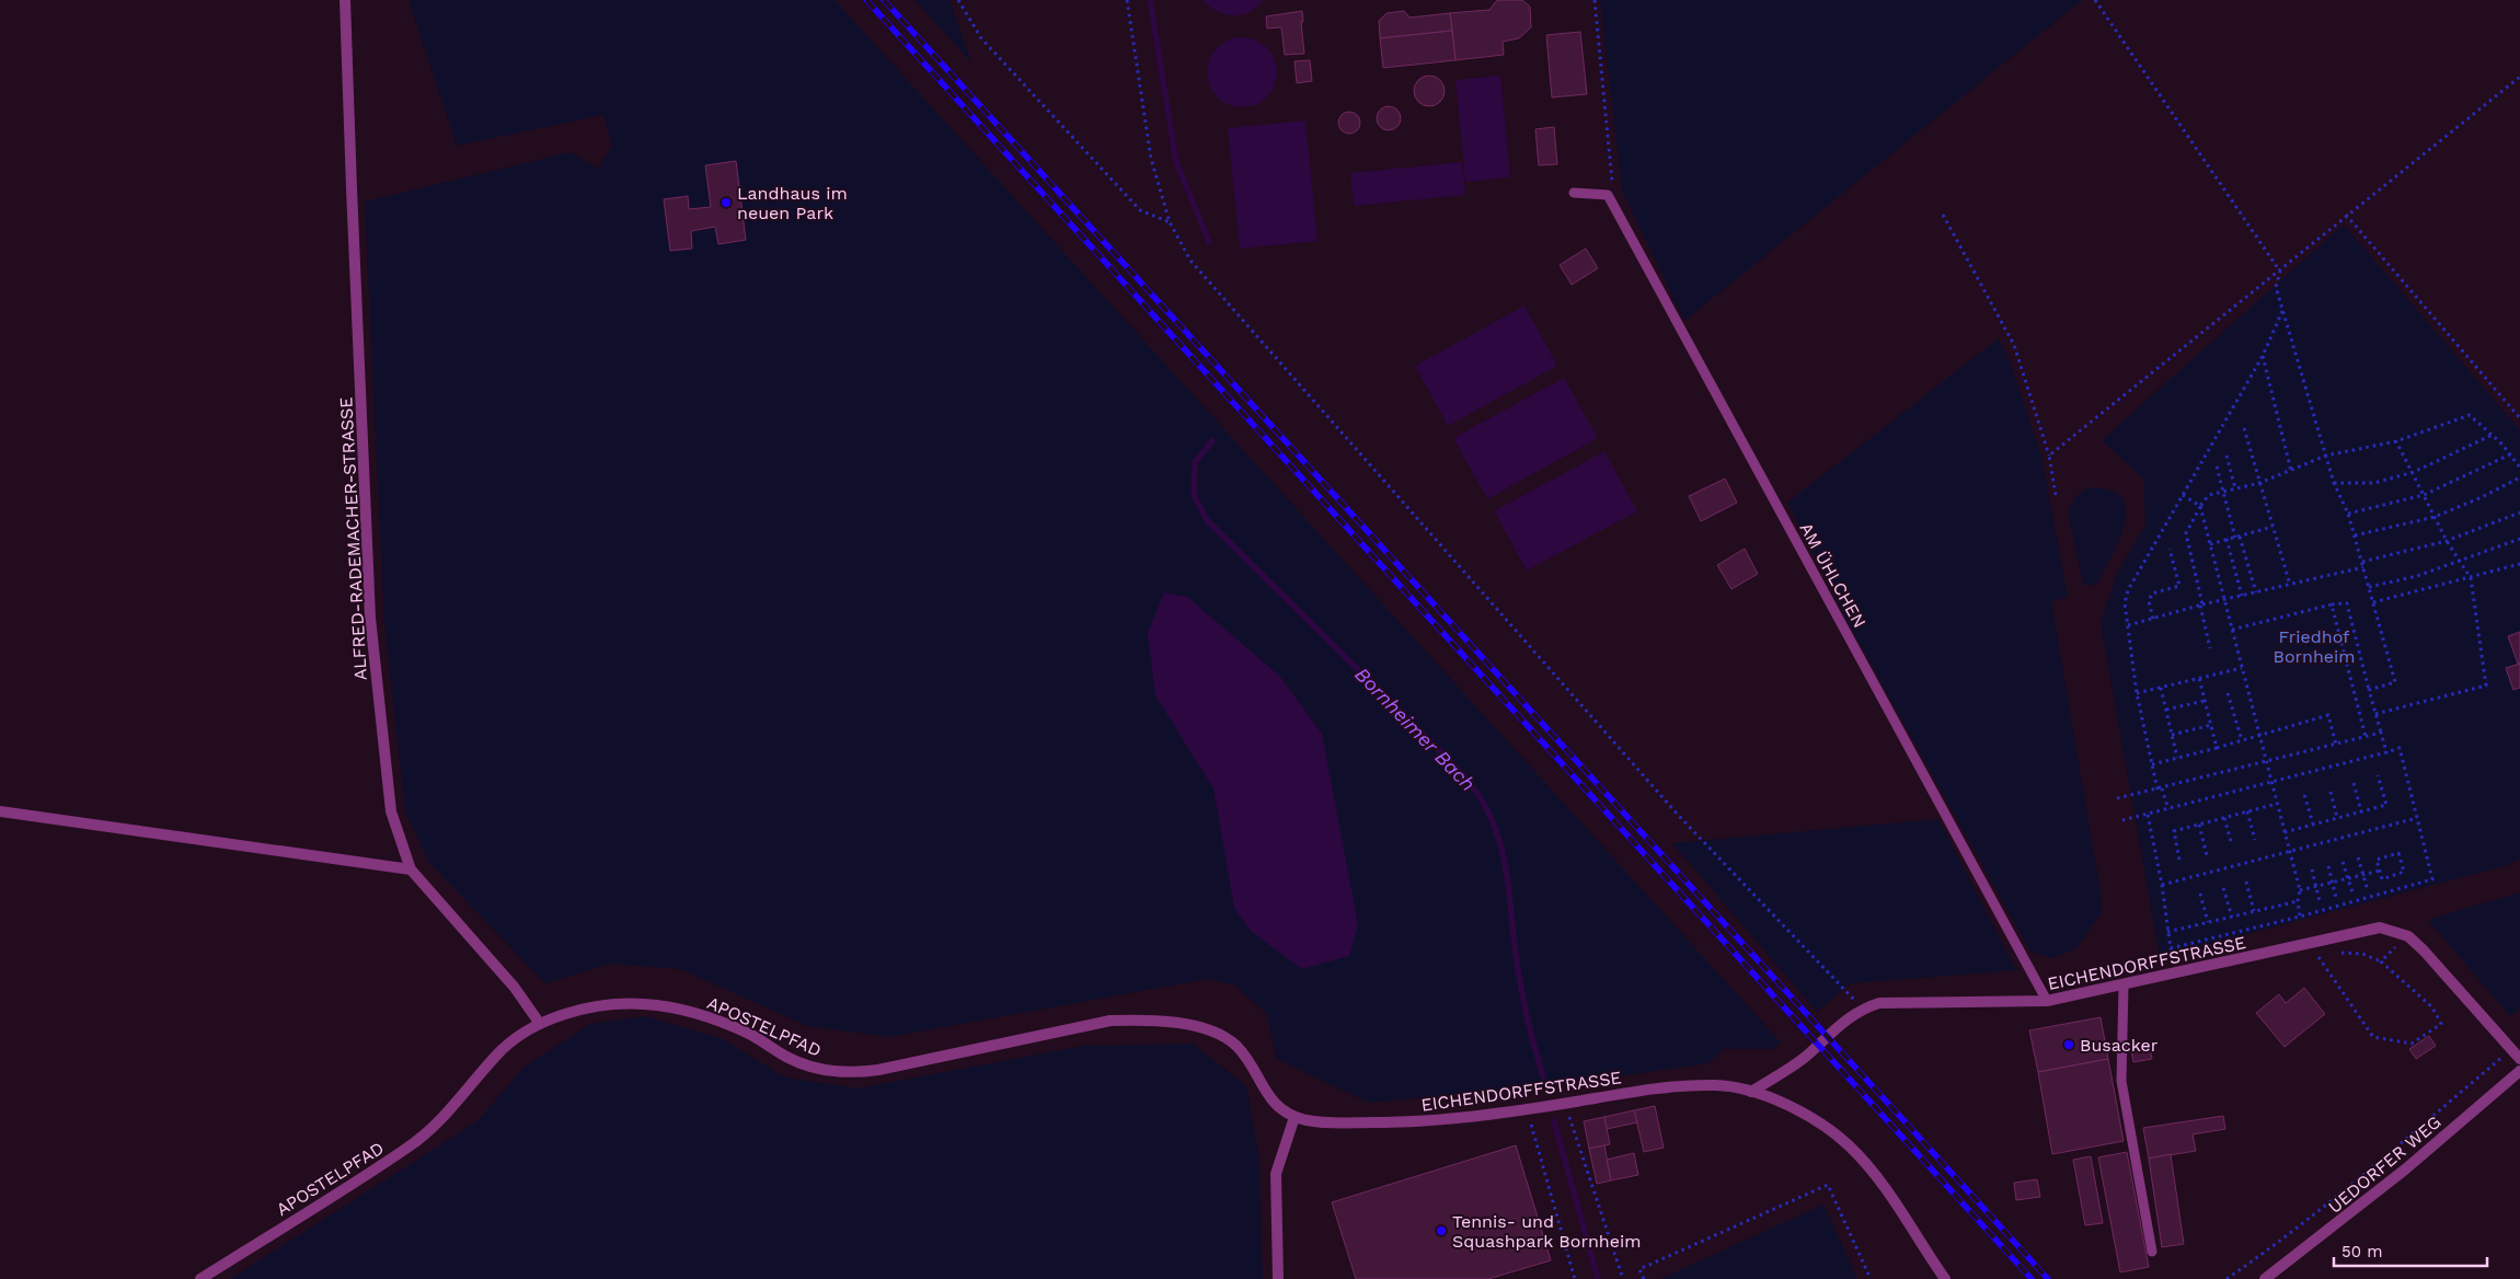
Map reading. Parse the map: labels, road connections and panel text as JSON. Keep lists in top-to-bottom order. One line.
{"streets":{"street":["ALFRED-RADEMACHER-STRASSE","EICHENDORFFSTRASSE","APOSTELPFAD","UEDORFER WEG"],"lane":["AM ÜHLCHEN"]},"crossings":[["ALFRED-RADEMACHER-STRASSE","APOSTELPFAD"],["AM ÜHLCHEN","EICHENDORFFSTRASSE"],["EICHENDORFFSTRASSE","APOSTELPFAD"]],"water":["Bornheimer Bach"],"parks":["Friedhof Bornheim"],"places":["Landhaus im neuen Park","Busacker","Tennis- und Squashpark Bornheim"],"scale_bar":"50 m"}
